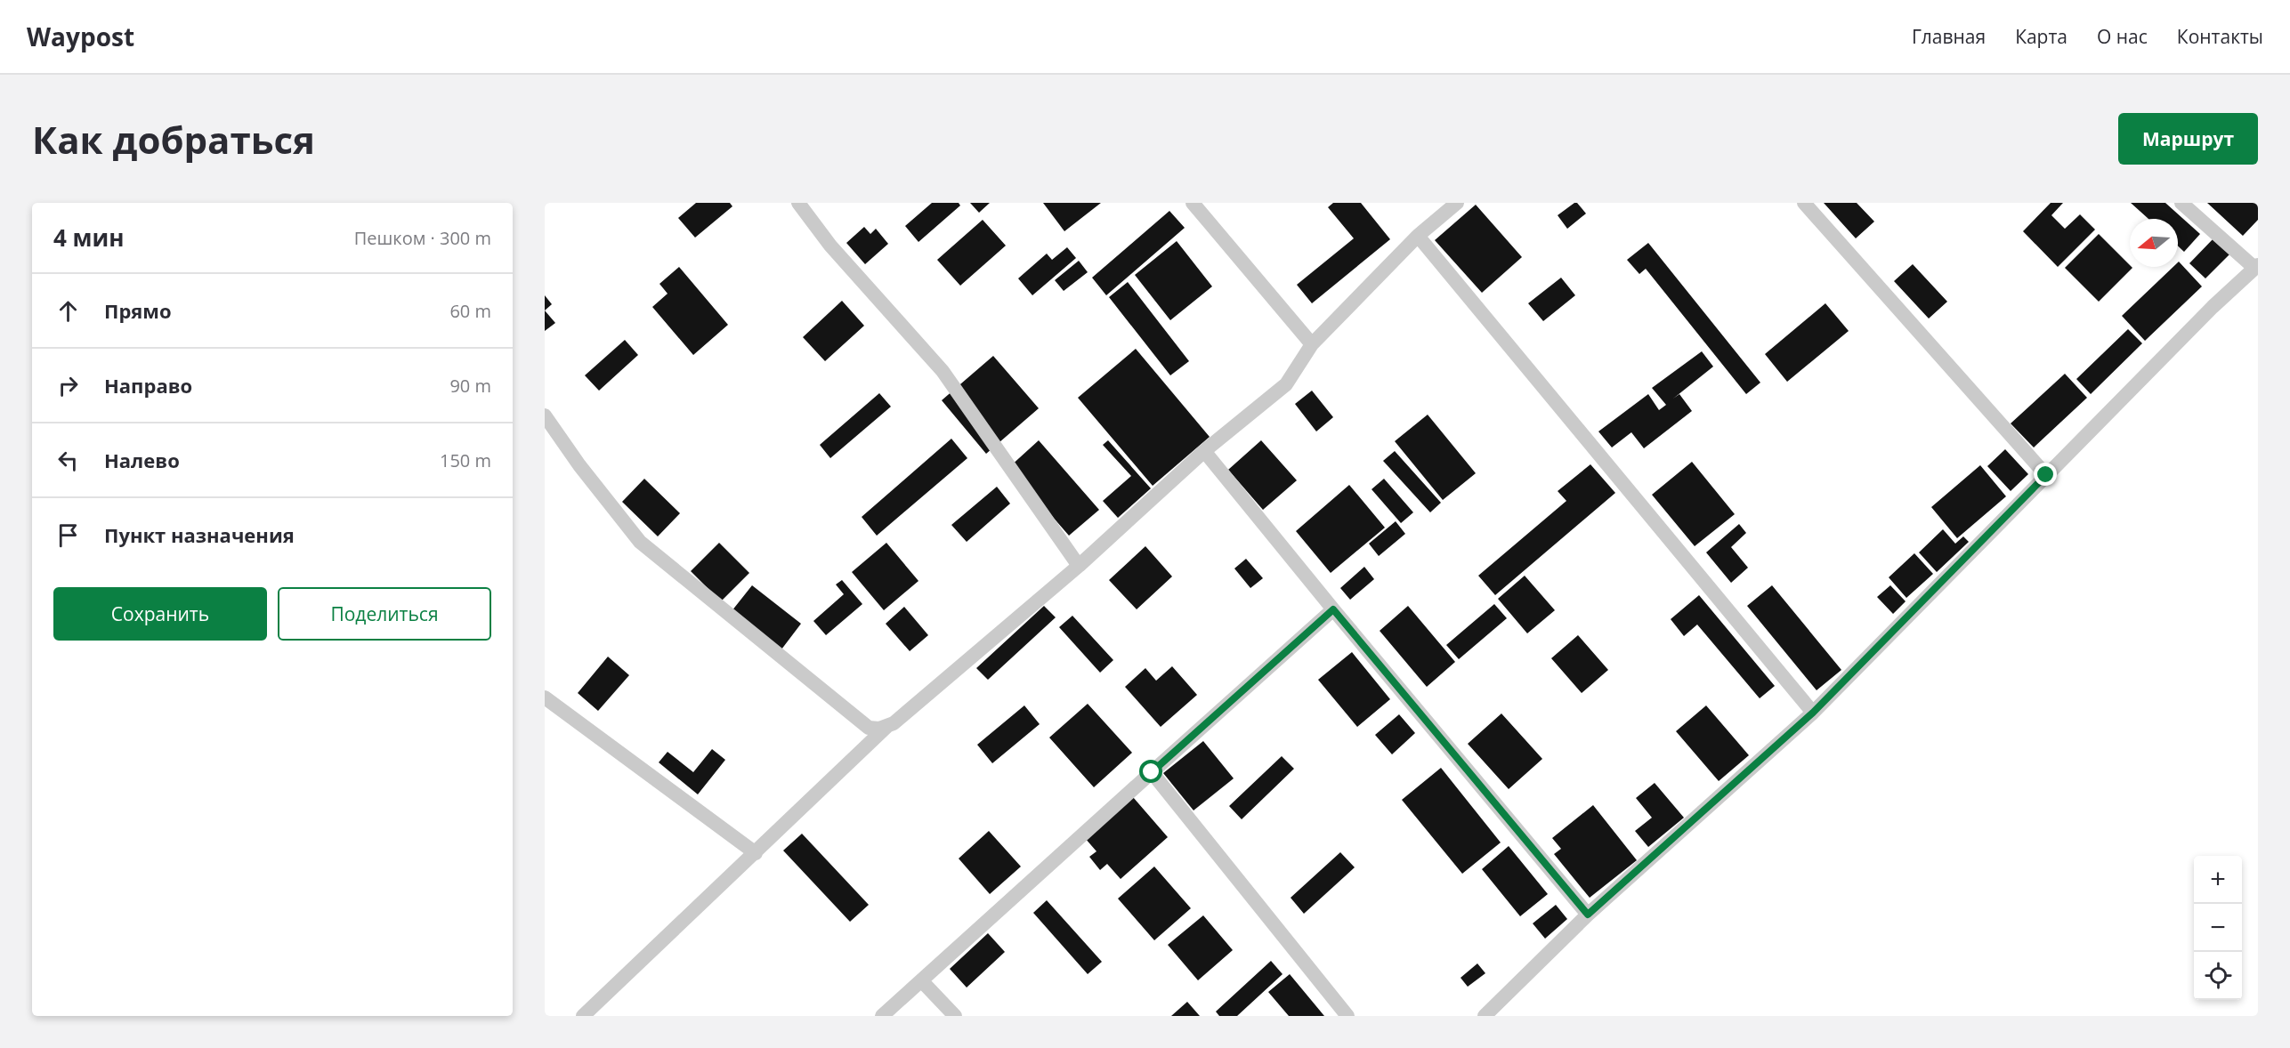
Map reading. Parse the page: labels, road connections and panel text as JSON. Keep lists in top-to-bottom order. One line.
{"north":"left","page":{"header":"Waypost","nav":["Главная","Карта","О нас","Контакты"],"buttons":["Маршрут",["Сохранить","Поделиться"]],"title":"Как добраться","heading":["4 мин","Пешком · 300 m"],"list":[["Прямо","60 m"],["Направо","90 m"],["Налево","150 m"],"Пункт назначения"],"map_buttons":["+","−"]}}
